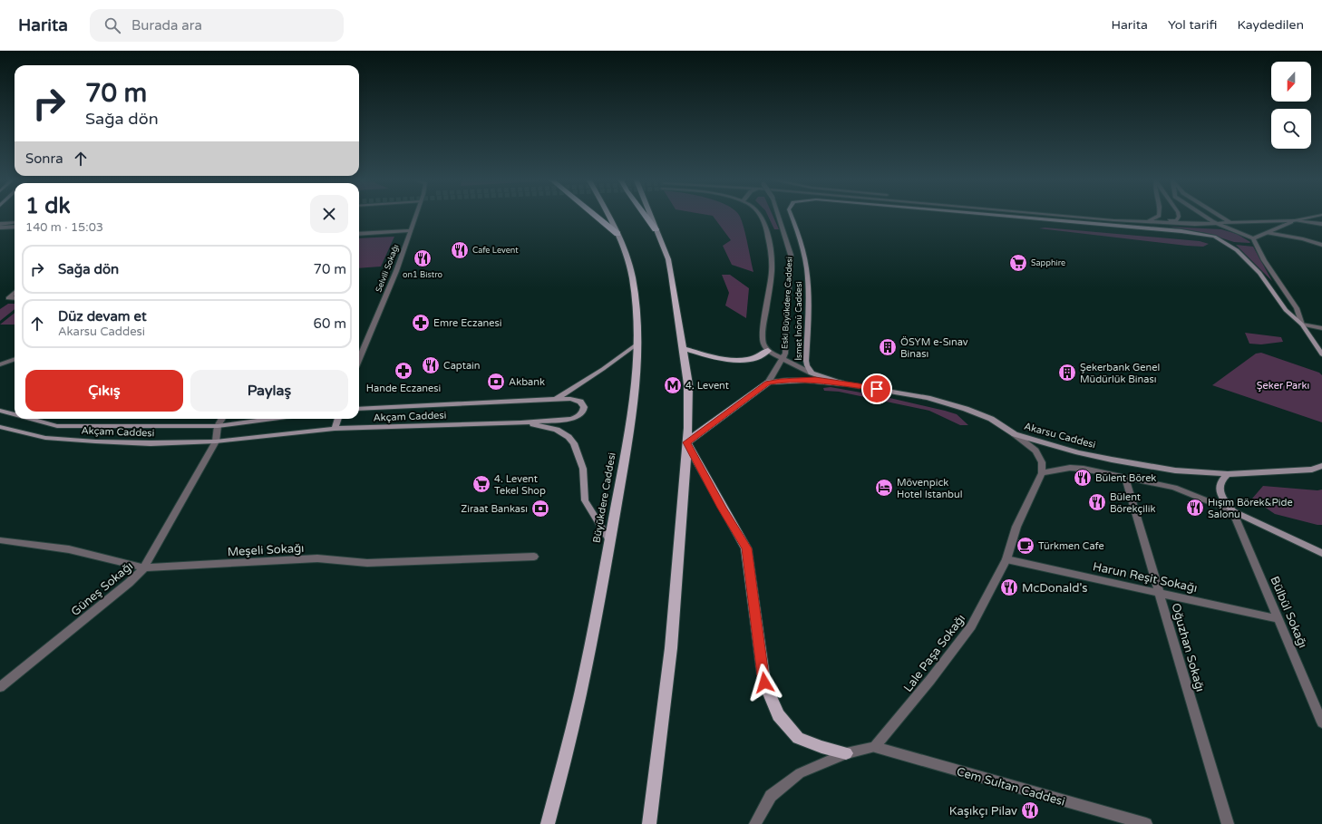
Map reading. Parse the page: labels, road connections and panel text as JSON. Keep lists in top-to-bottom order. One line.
{"streets":{"main road":["İsmet İnönü Caddesi","Akçam Caddesi","Akarsu Caddesi","Büyükdere Caddesi"],"street":["Selvili Sokağı","Eski Büyükdere Caddesi","Meşeli Sokağı","Harun Reşit Sokağı","Güneş Sokağı","Bülbül Sokağı","Oğuzhan Sokağı","Lale Paşa Sokağı","Cem Sultan Caddesi"]},"crossings":[["İsmet İnönü Caddesi","Akarsu Caddesi"],["Akçam Caddesi","Güneş Sokağı"],["Meşeli Sokağı","Güneş Sokağı"],["Harun Reşit Sokağı","Bülbül Sokağı"],["Harun Reşit Sokağı","Oğuzhan Sokağı"],["Harun Reşit Sokağı","Lale Paşa Sokağı"],["Lale Paşa Sokağı","Cem Sultan Caddesi"]],"parks":["Şeker Parkı"],"places":{"restaurant":["Cafe Levent","on1 Bistro","Captain","Bülent Börek","Bülent Börekçilik","Hışım Börek&Pide Salonu","McDonald's","Kaşıkçı Pilav"],"supermarket":["Sapphire","4. Levent Tekel Shop"],"pharmacy":["Emre Eczanesi","Hande Eczanesi"],"building":["ÖSYM e-Sınav Binası","Şekerbank Genel Müdürlük Binası"],"bank":["Akbank","Ziraat Bankası"],"metro station":["4. Levent"],"hotel":["Mövenpick Hotel Istanbul"],"cafe":["Türkmen Cafe"]},"north":"bottom","page":{"header":"Harita","search":"Burada ara","nav":["Harita","Yol tarifi","Kaydedilen"],"turn":["70 m","Sağa dön"],"then":"Sonra","heading":["1 dk","140 m · 15:03"],"list":[{"name":"Sağa dön","value":"70 m"},{"name":"Düz devam et","note":"Akarsu Caddesi","value":"60 m"}],"buttons":["Çıkış","Paylaş"]}}
